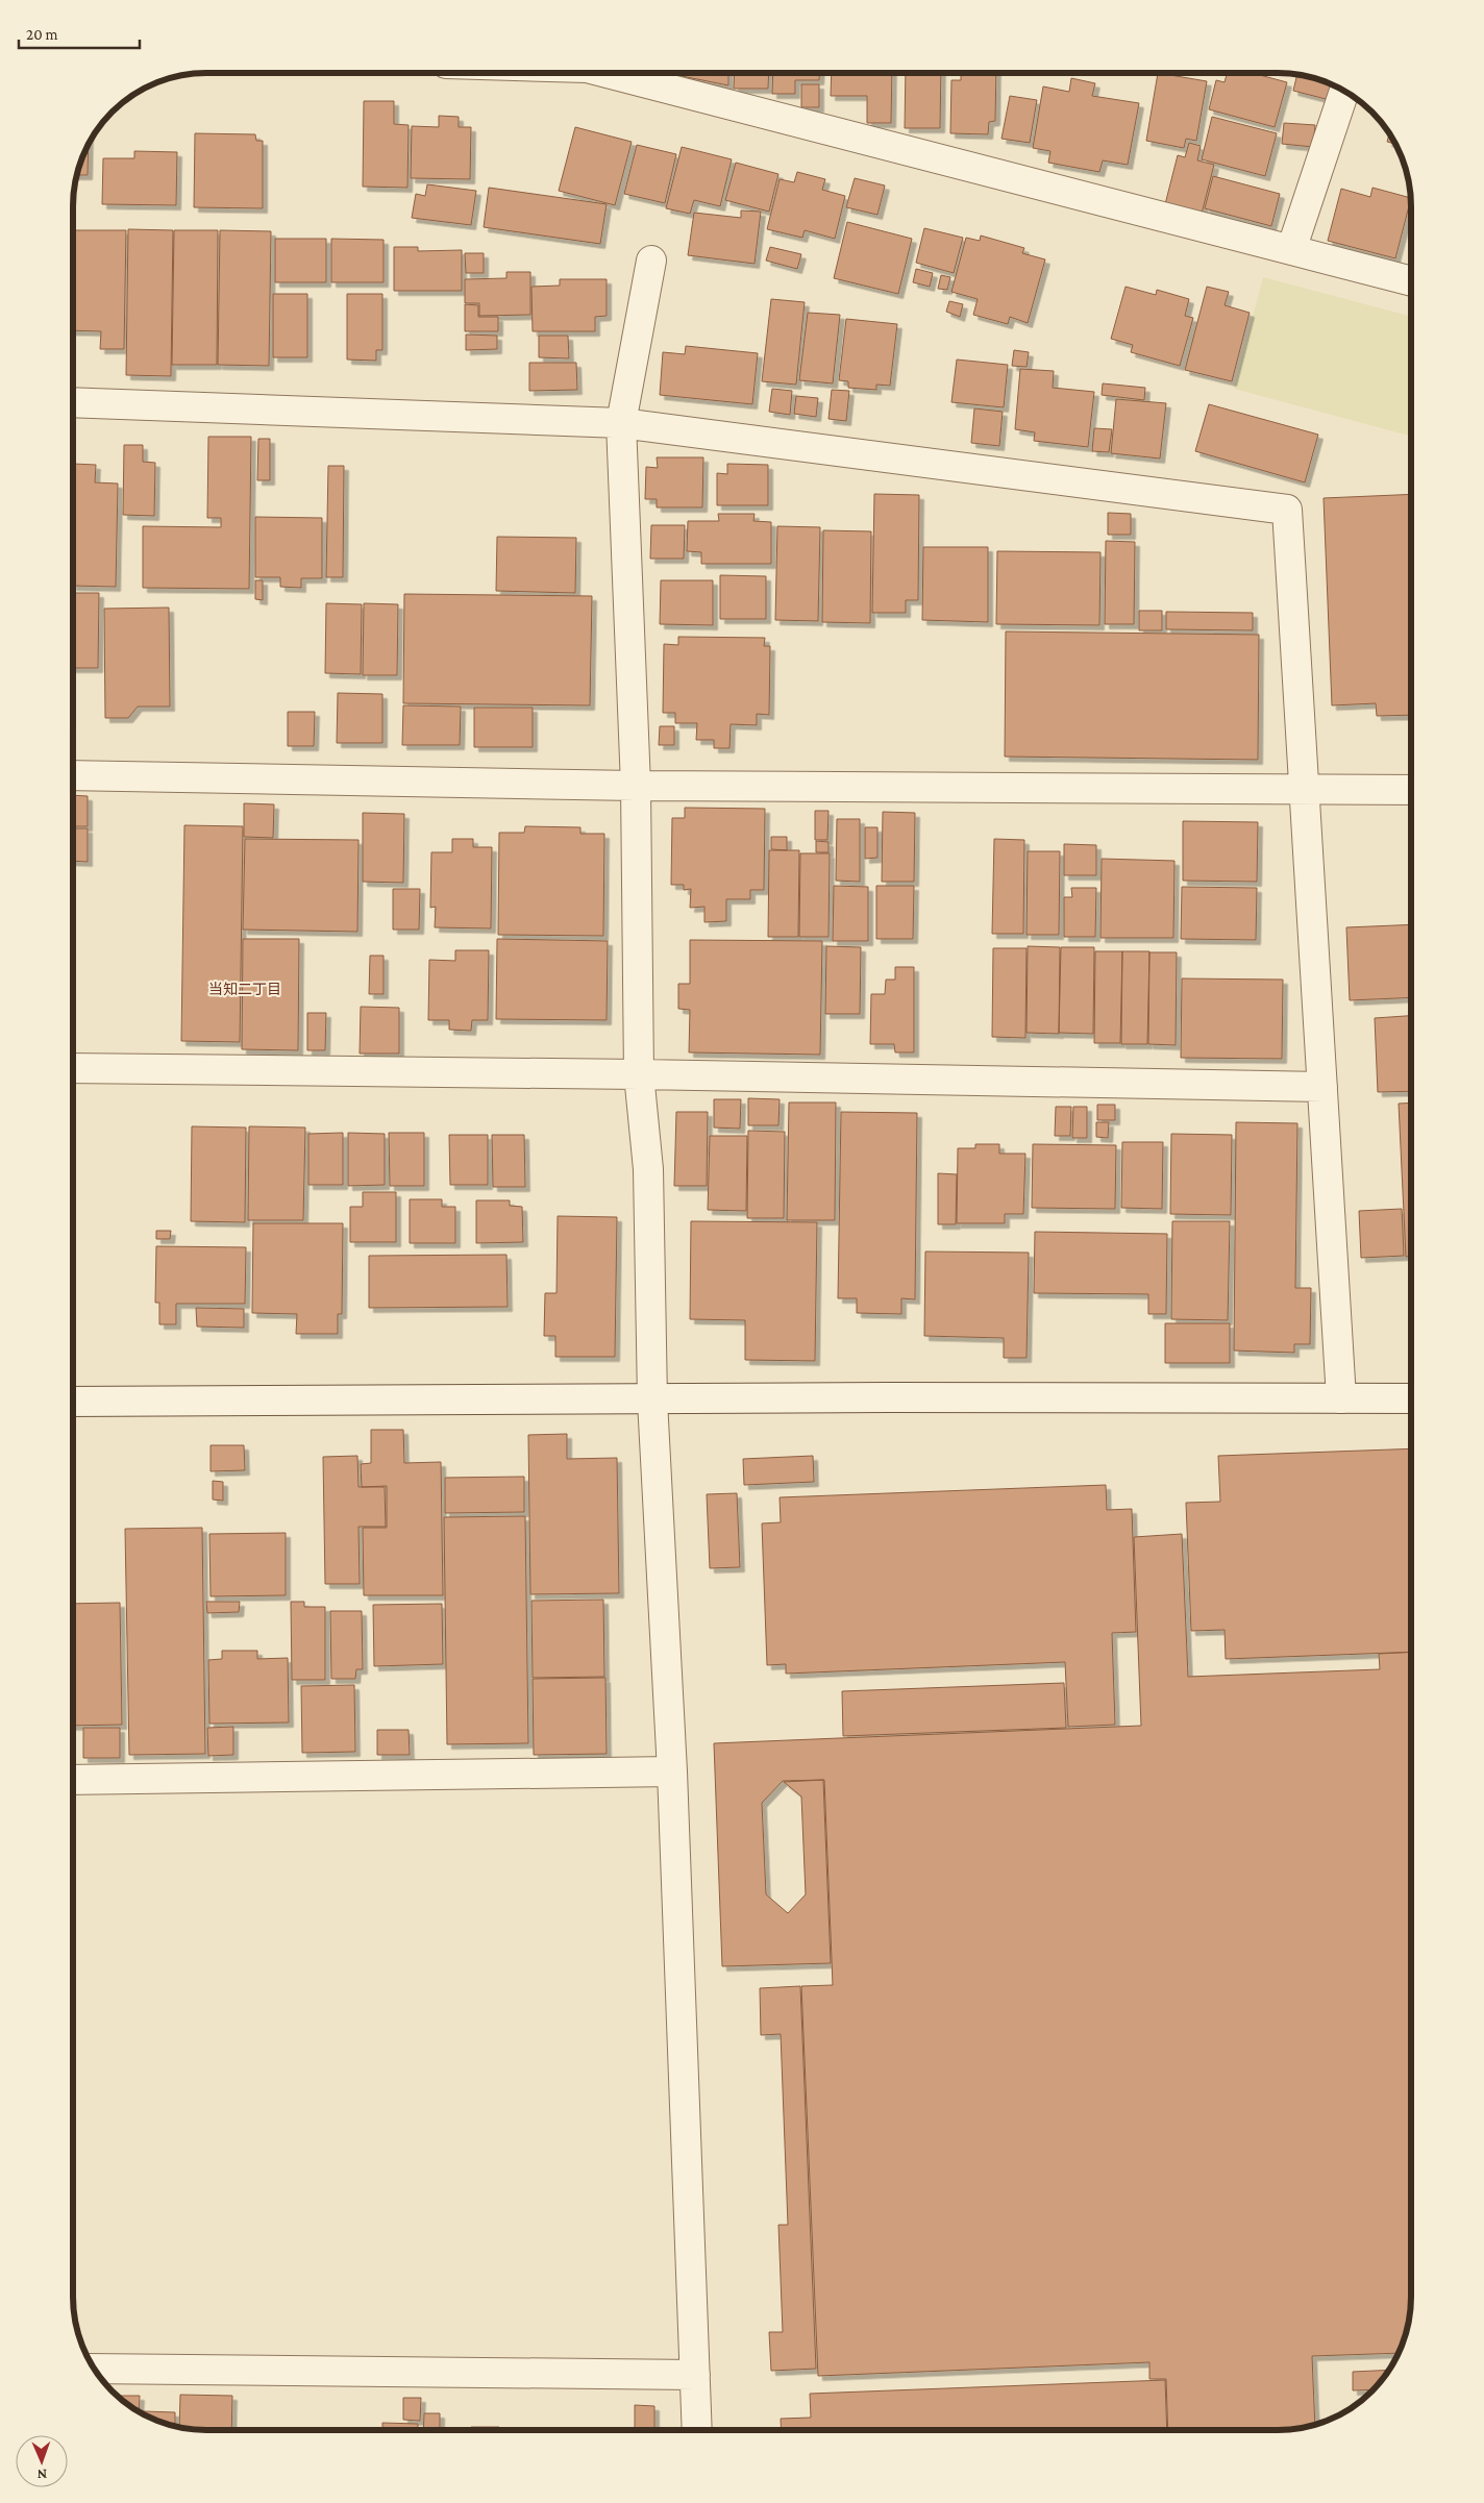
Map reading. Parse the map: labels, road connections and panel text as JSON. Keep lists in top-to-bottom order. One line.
{"districts":["当知二丁目"],"scale_bar":"20 m","north":"bottom"}
